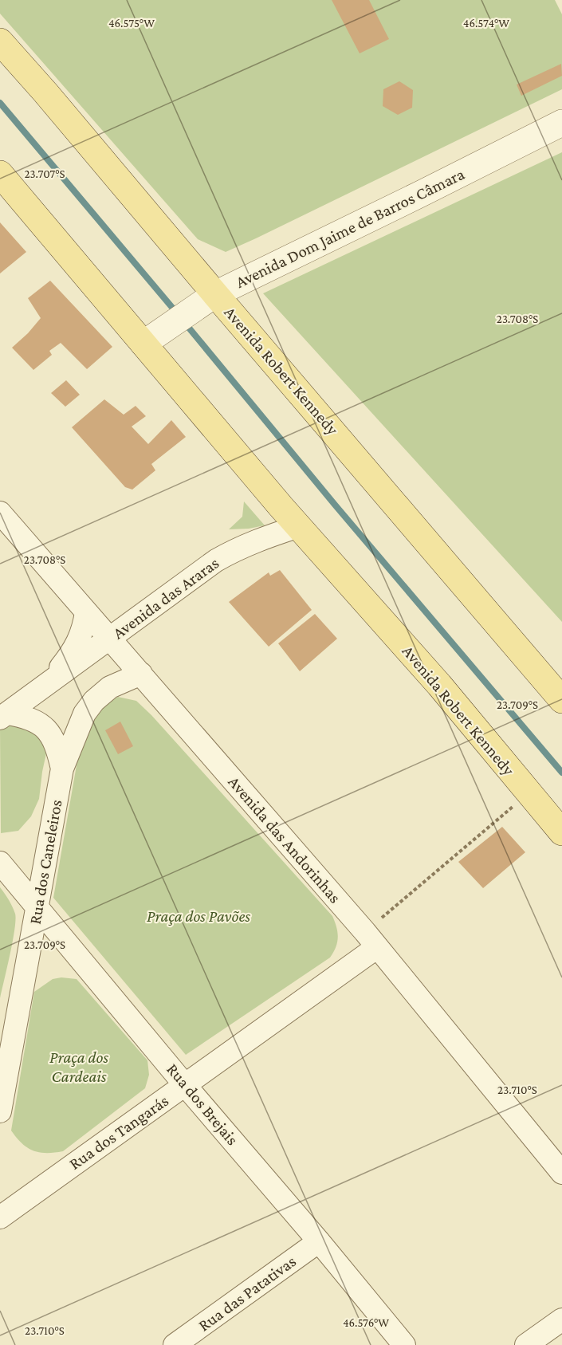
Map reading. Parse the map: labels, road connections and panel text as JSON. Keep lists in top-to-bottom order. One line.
{"streets":{"main road":["Avenida Robert Kennedy"],"street":["Avenida Dom Jaime de Barros Câmara","Avenida das Araras","Avenida das Andorinhas","Rua dos Caneleiros","Rua dos Brejais","Rua dos Tangarás","Rua das Patativas"]},"crossings":[["Avenida Dom Jaime de Barros Câmara","Avenida Robert Kennedy"],["Avenida Robert Kennedy","Avenida das Araras"],["Avenida das Araras","Avenida das Andorinhas"],["Avenida das Araras","Rua dos Caneleiros"],["Avenida das Andorinhas","Rua dos Caneleiros"],["Avenida das Andorinhas","Rua dos Tangarás"],["Rua dos Caneleiros","Rua dos Brejais"],["Rua dos Brejais","Rua dos Tangarás"],["Rua dos Brejais","Rua das Patativas"]],"parks":["Praça dos Pavões","Praça dos Cardeais"],"coordinates":["46.575°W","46.574°W","23.707°S","23.708°S","23.709°S","23.710°S","46.576°W"]}
